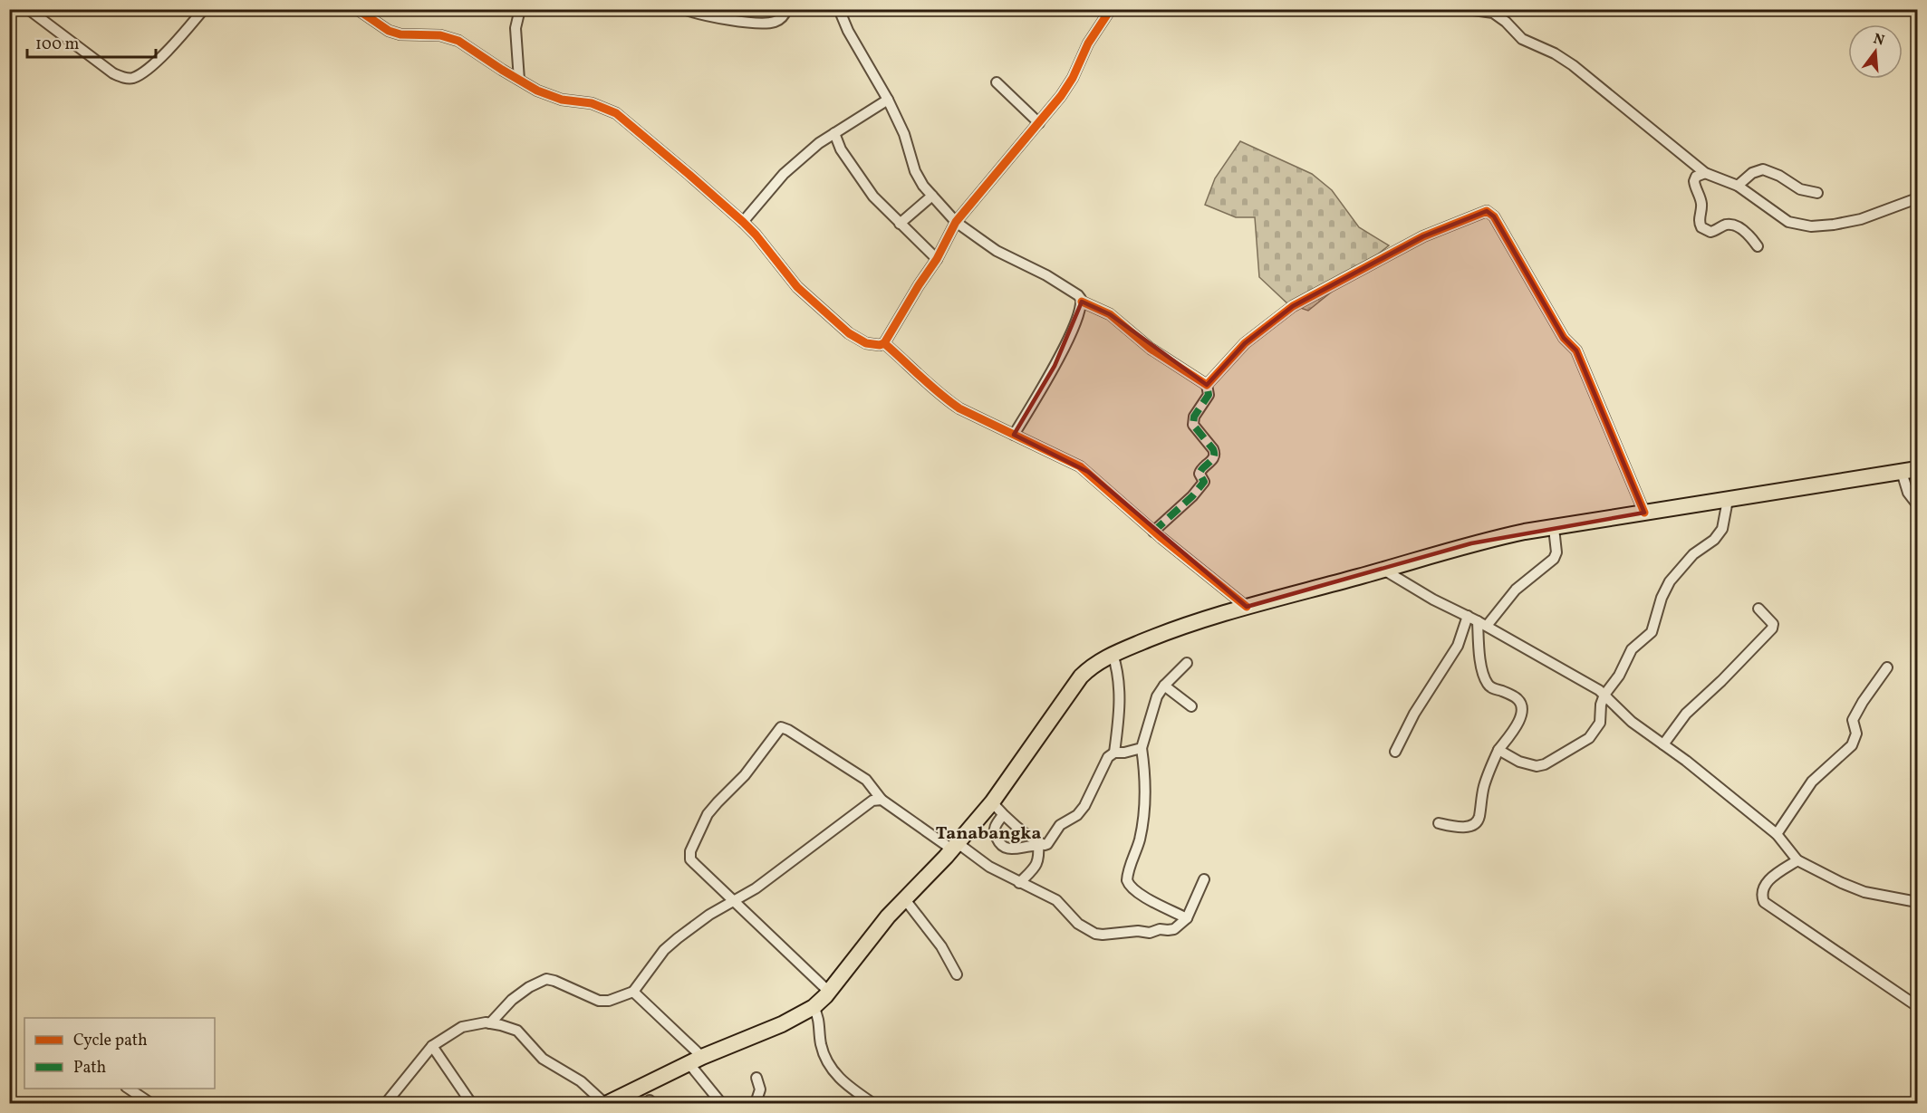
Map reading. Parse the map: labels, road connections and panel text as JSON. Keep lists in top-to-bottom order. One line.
{"districts":["Tanabangka"],"legend":["Cycle path","Path"],"scale_bar":"100 m","north":"top"}
